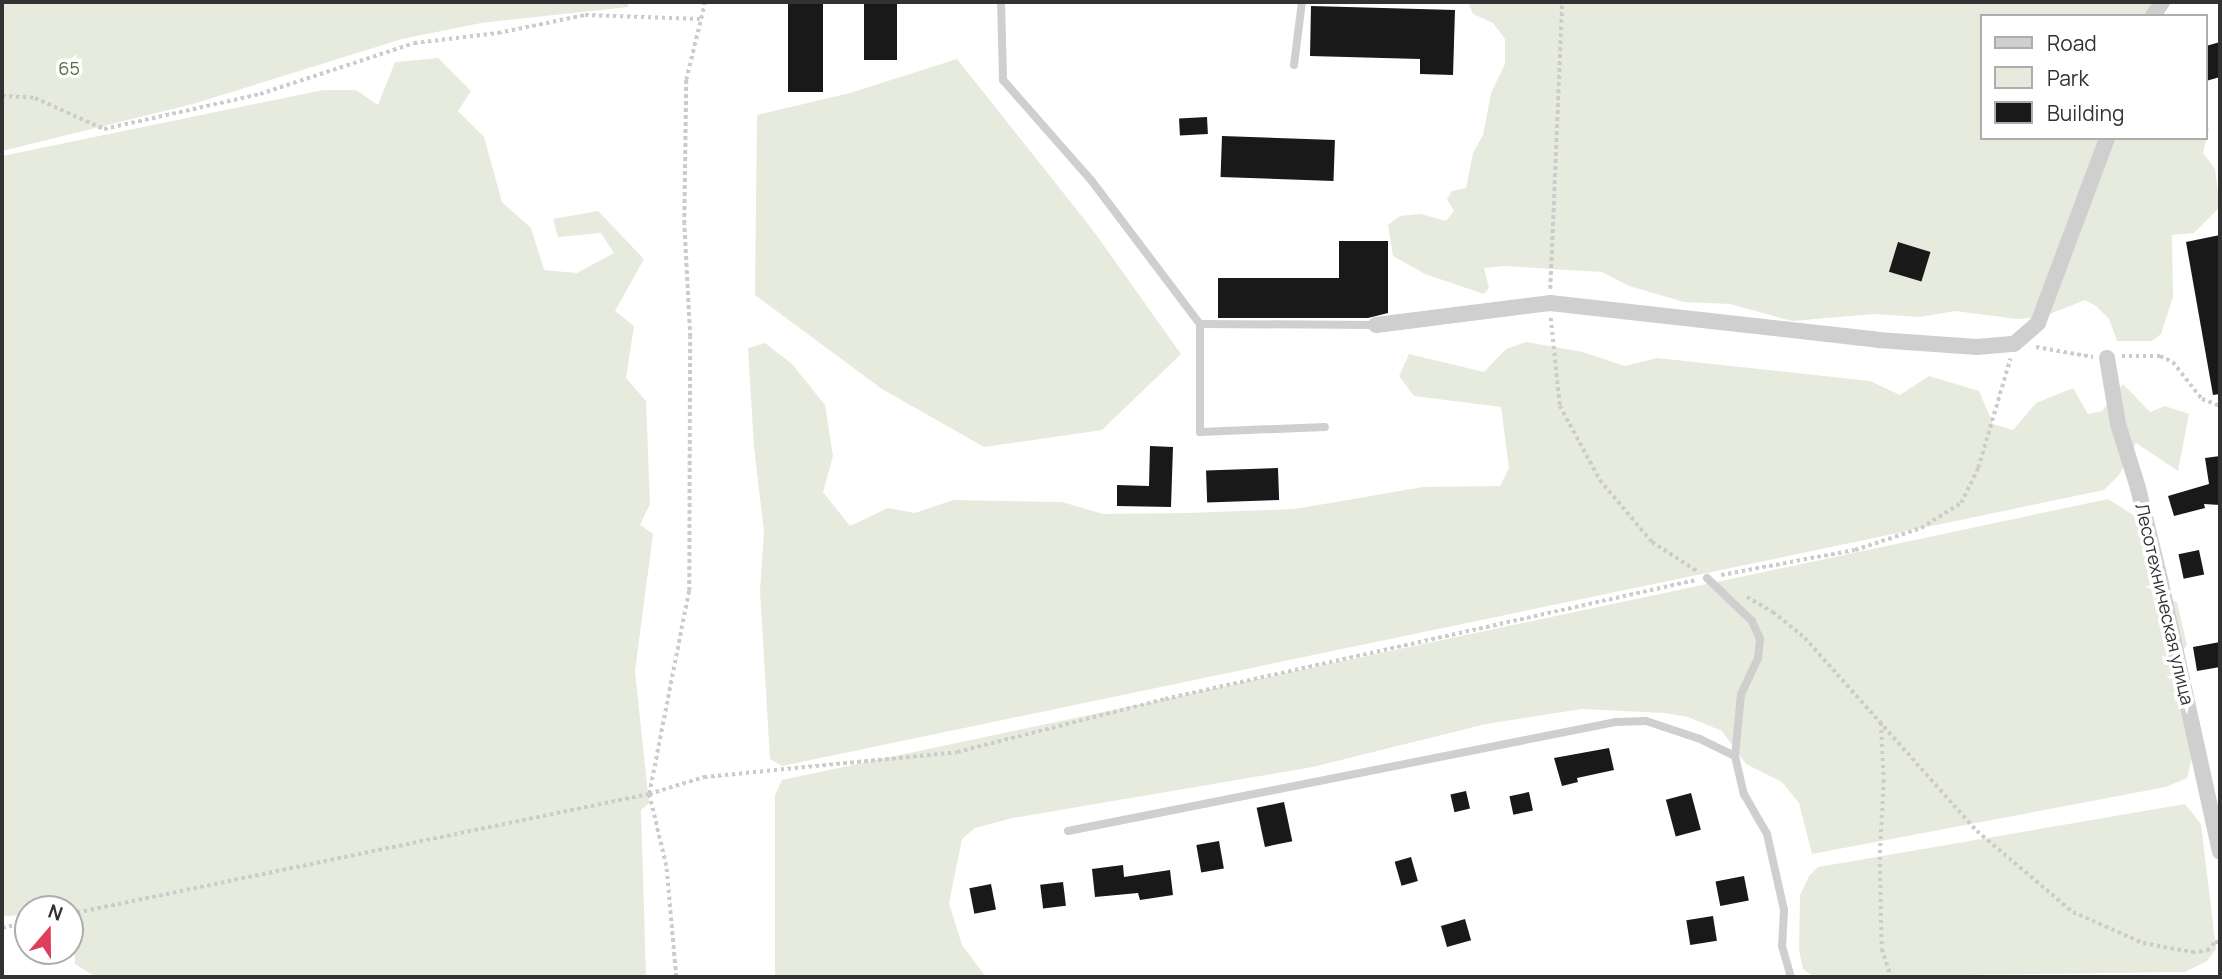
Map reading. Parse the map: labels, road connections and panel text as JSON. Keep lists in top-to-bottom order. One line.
{"streets":{"street":["Лесотехническая улица"]},"parks":["65"],"legend":["Road","Park","Building"],"north":"top"}
